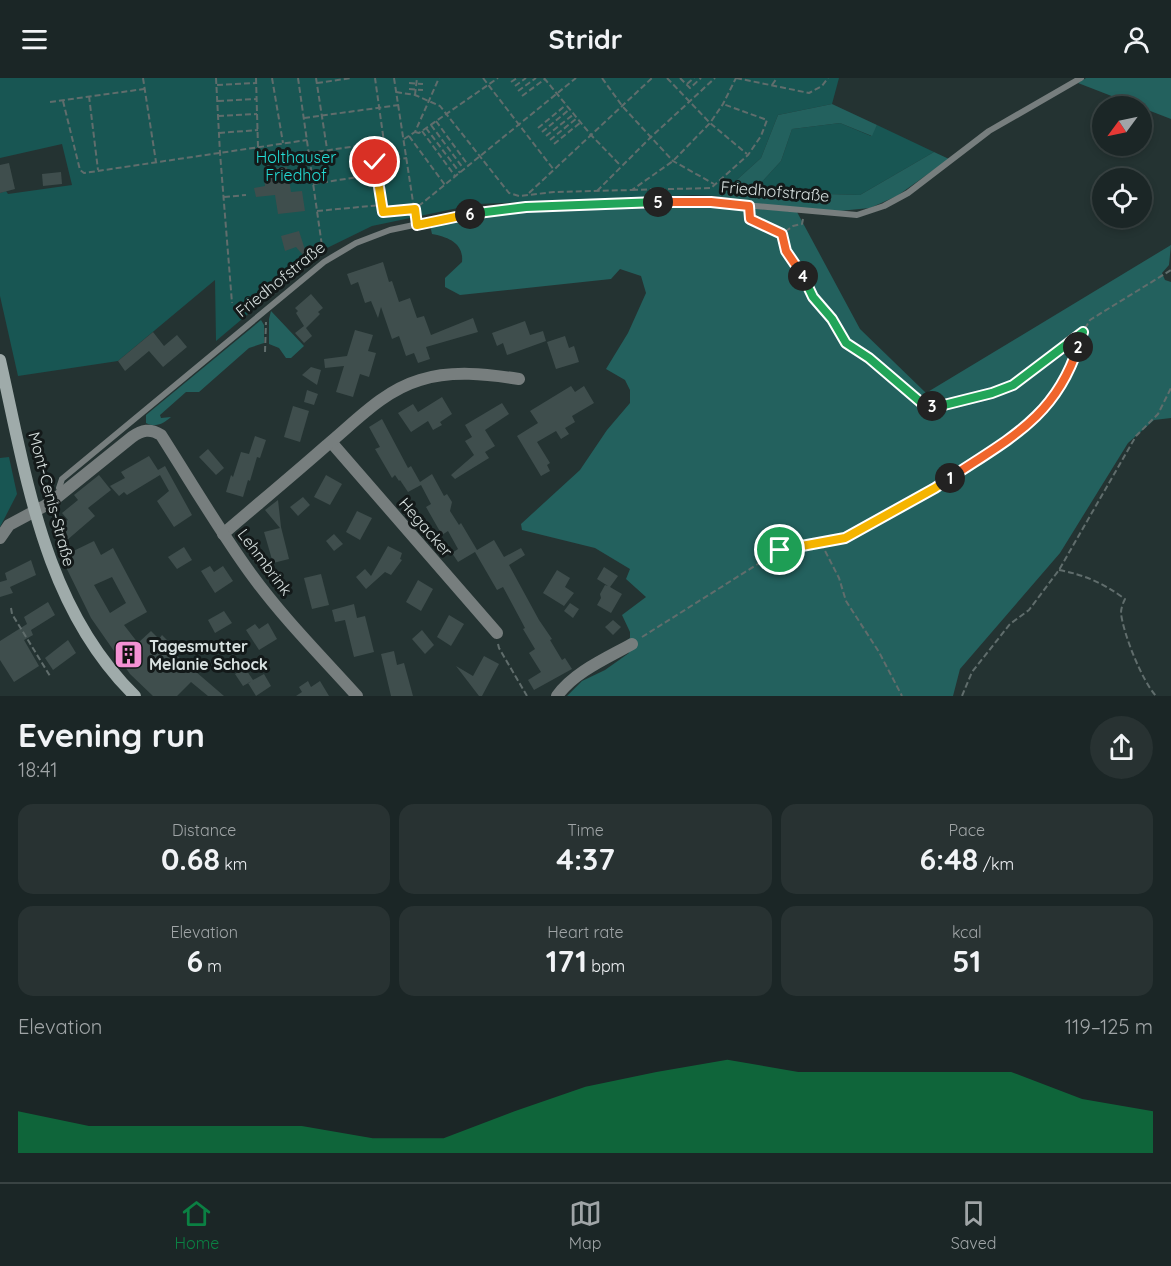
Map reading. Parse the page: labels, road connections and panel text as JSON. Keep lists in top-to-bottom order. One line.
{"streets":{"main road":["Mont-Cenis-Straße"],"street":["Hegacker","Lehmbrink"],"lane":["Friedhofstraße"]},"crossings":[["Friedhofstraße","Lehmbrink"]],"parks":["Holthauser Friedhof"],"places":{"building":["Tagesmutter Melanie Schock"]},"north":"bottom left","page":{"header":"Stridr","pins":["5","6","4","2","3","1"],"heading":["Evening run","18:41"],"stats":[["Distance","0.68 km"],["Time","4:37"],["Pace","6:48 /km"],["Elevation","6 m"],["Heart rate","171 bpm"],["kcal","51"]],"chart":["Elevation","119–125 m"],"tabs":["Home","Map","Saved"]}}
